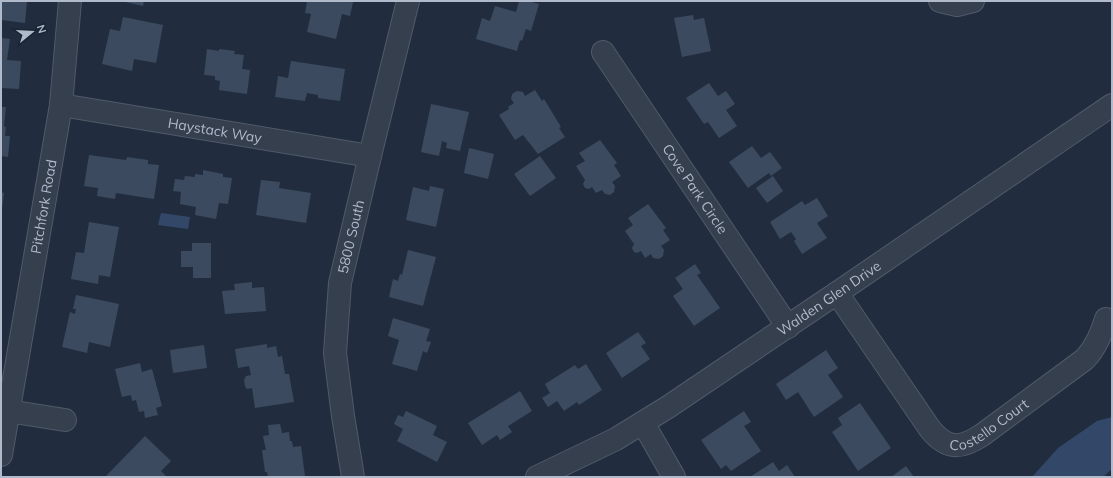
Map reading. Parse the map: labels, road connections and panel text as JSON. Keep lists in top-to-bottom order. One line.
{"streets":{"street":["Haystack Way","Cove Park Circle","Pitchfork Road","5800 South","Walden Glen Drive","Costello Court"]},"crossings":[["Haystack Way","Pitchfork Road"],["Haystack Way","5800 South"],["Cove Park Circle","Walden Glen Drive"],["Walden Glen Drive","Costello Court"]],"north":"right"}
